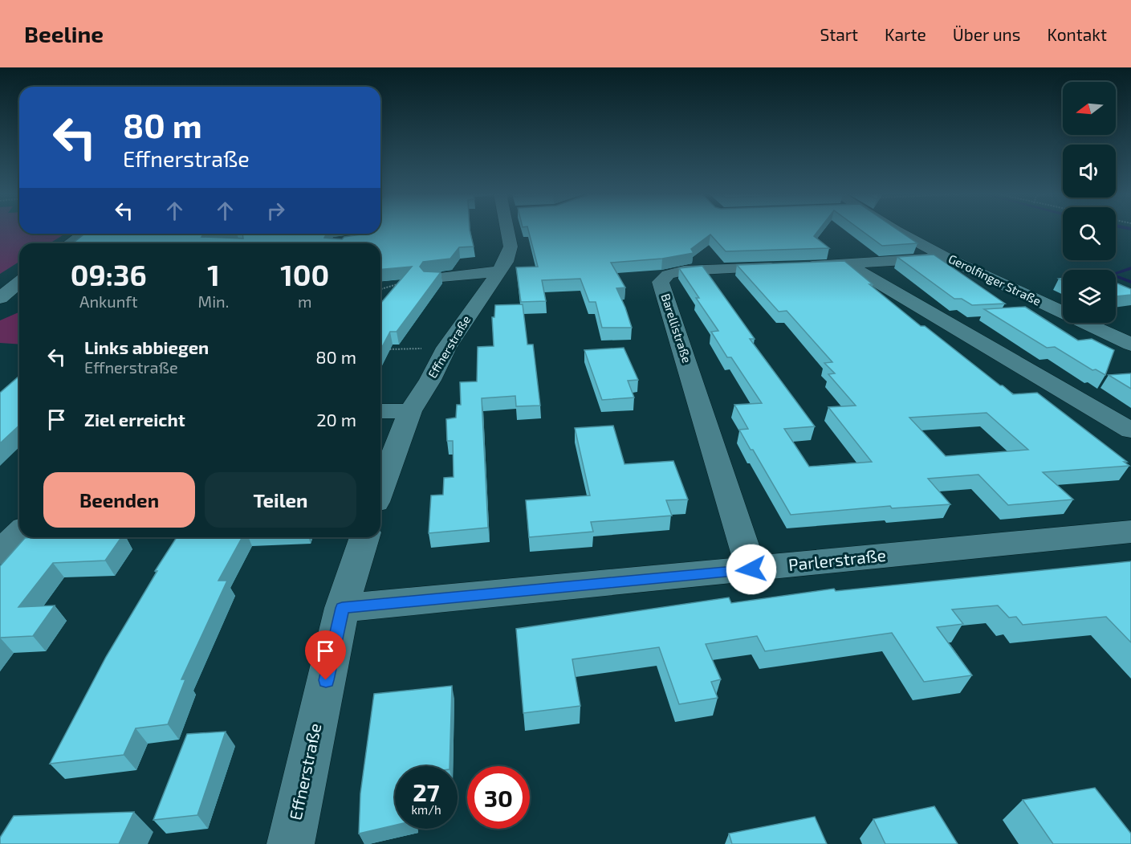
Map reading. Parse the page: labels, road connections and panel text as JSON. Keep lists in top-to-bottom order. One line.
{"streets":{"street":["Gerolfinger Straße","Barellistraße","Effnerstraße","Parlerstraße"]},"crossings":[["Gerolfinger Straße","Barellistraße"],["Barellistraße","Parlerstraße"],["Effnerstraße","Parlerstraße"]],"north":"left","page":{"header":"Beeline","nav":["Start","Karte","Über uns","Kontakt"],"turn":["80 m","Effnerstraße"],"eta":["09:36","Ankunft","1","Min.","100","m"],"list":[{"name":"Links abbiegen","note":"Effnerstraße","value":"80 m"},{"name":"Ziel erreicht","value":"20 m"}],"buttons":["Beenden","Teilen"],"speed":"27 km/h","limit":"30"}}
